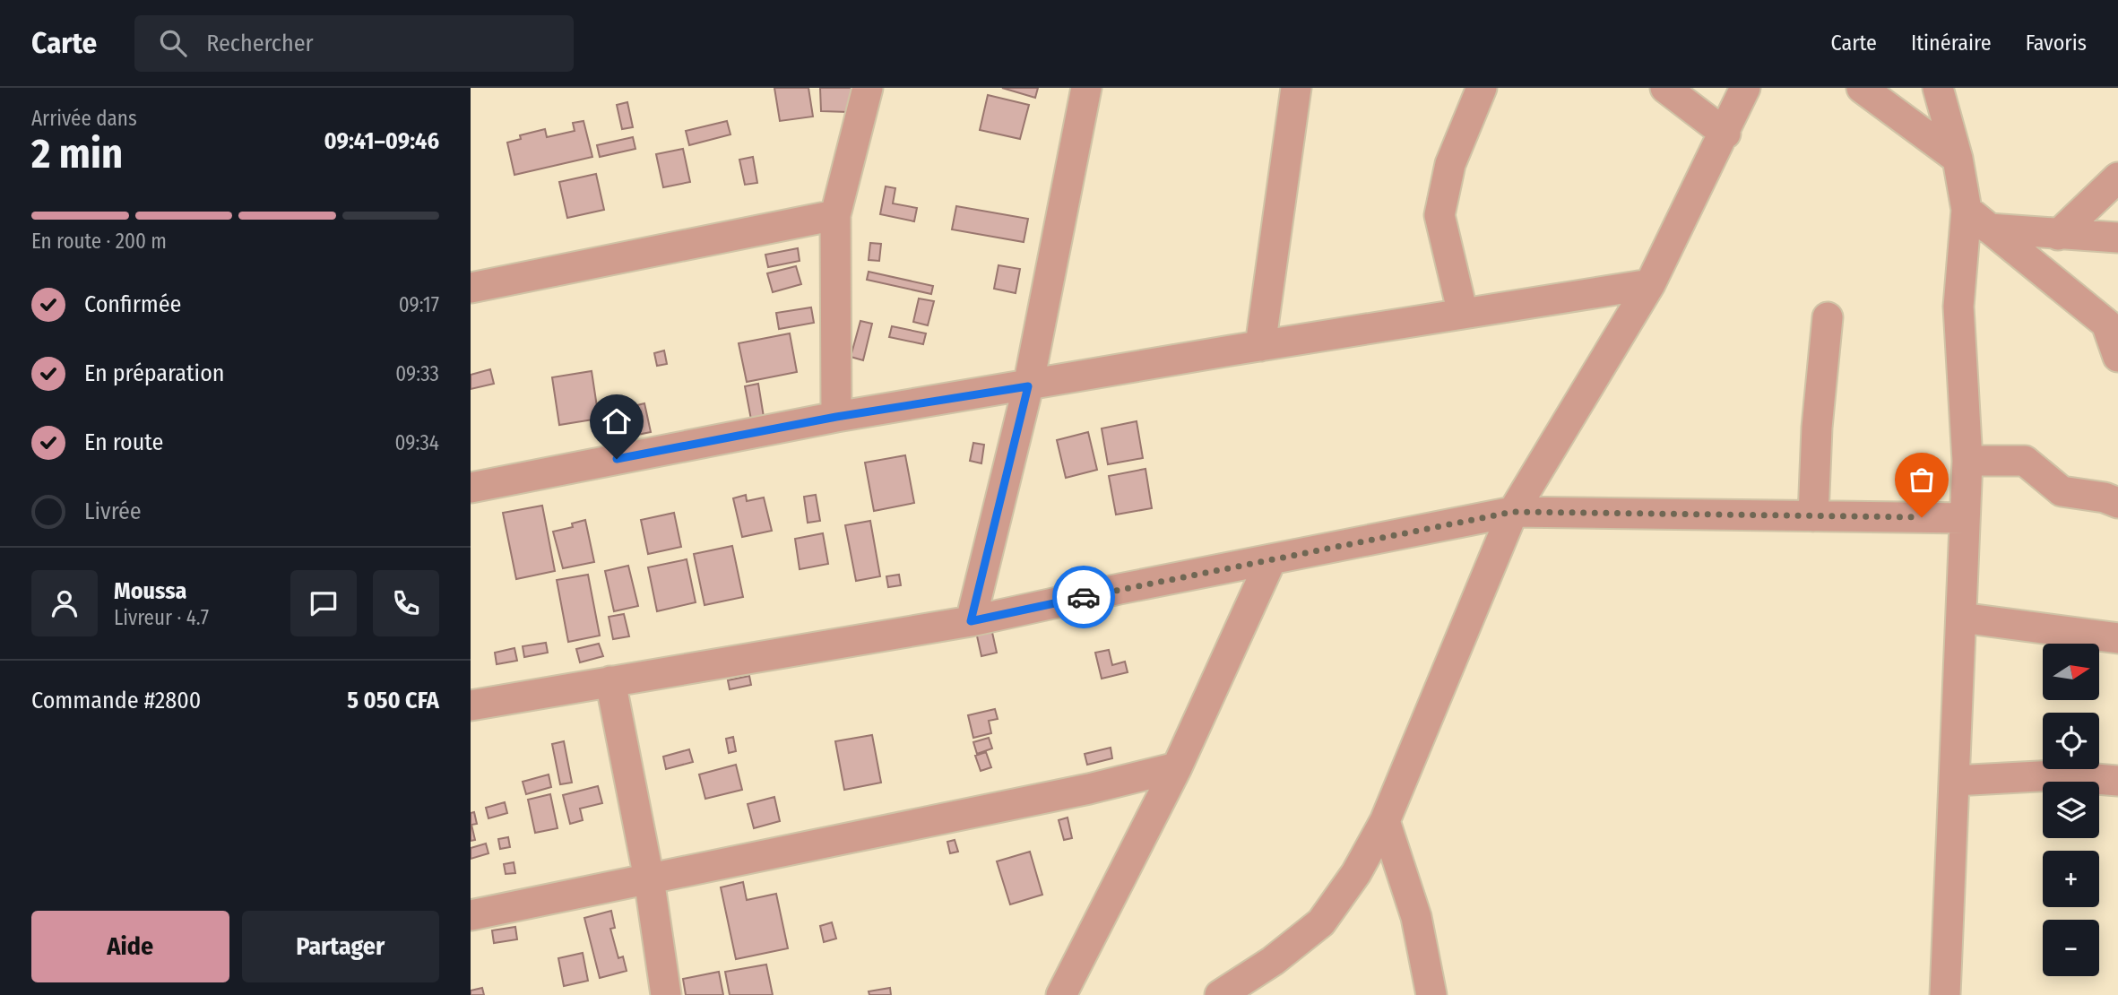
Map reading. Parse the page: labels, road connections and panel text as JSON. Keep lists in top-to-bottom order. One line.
{"north":"right","page":{"header":"Carte","search":"Rechercher","nav":["Carte","Itinéraire","Favoris"],"heading":["2 min","Arrivée dans","09:41–09:46"],"panel":["Moussa","Livreur · 4.7","Commande #2800","5 050 CFA"],"bar":"En route · 200 m","list":[["Confirmée","09:17"],["En préparation","09:33"],["En route","09:34"],"Livrée"],"map_buttons":["+","−"],"buttons":["Aide","Partager"]}}
